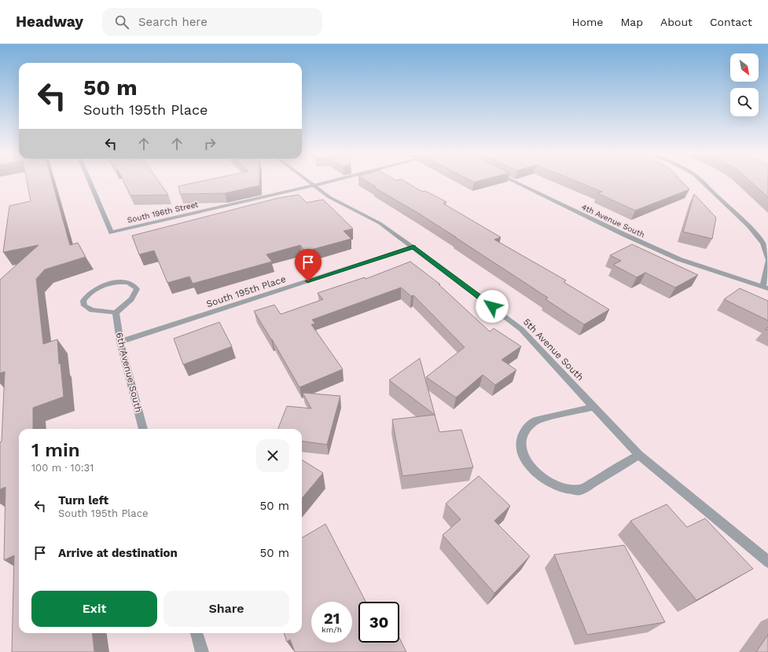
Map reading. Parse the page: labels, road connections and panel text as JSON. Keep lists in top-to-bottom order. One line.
{"streets":{"street":["South 196th Street","4th Avenue South","South 195th Place","5th Avenue South","6th Avenue South"]},"crossings":[["South 196th Street","5th Avenue South"],["South 195th Place","5th Avenue South"],["South 195th Place","6th Avenue South"]],"north":"bottom right","page":{"header":"Headway","search":"Search here","nav":["Home","Map","About","Contact"],"turn":["50 m","South 195th Place"],"heading":["1 min","100 m · 10:31"],"list":[{"name":"Turn left","note":"South 195th Place","value":"50 m"},{"name":"Arrive at destination","value":"50 m"}],"buttons":["Exit","Share"],"speed":"21 km/h","limit":"30"}}
